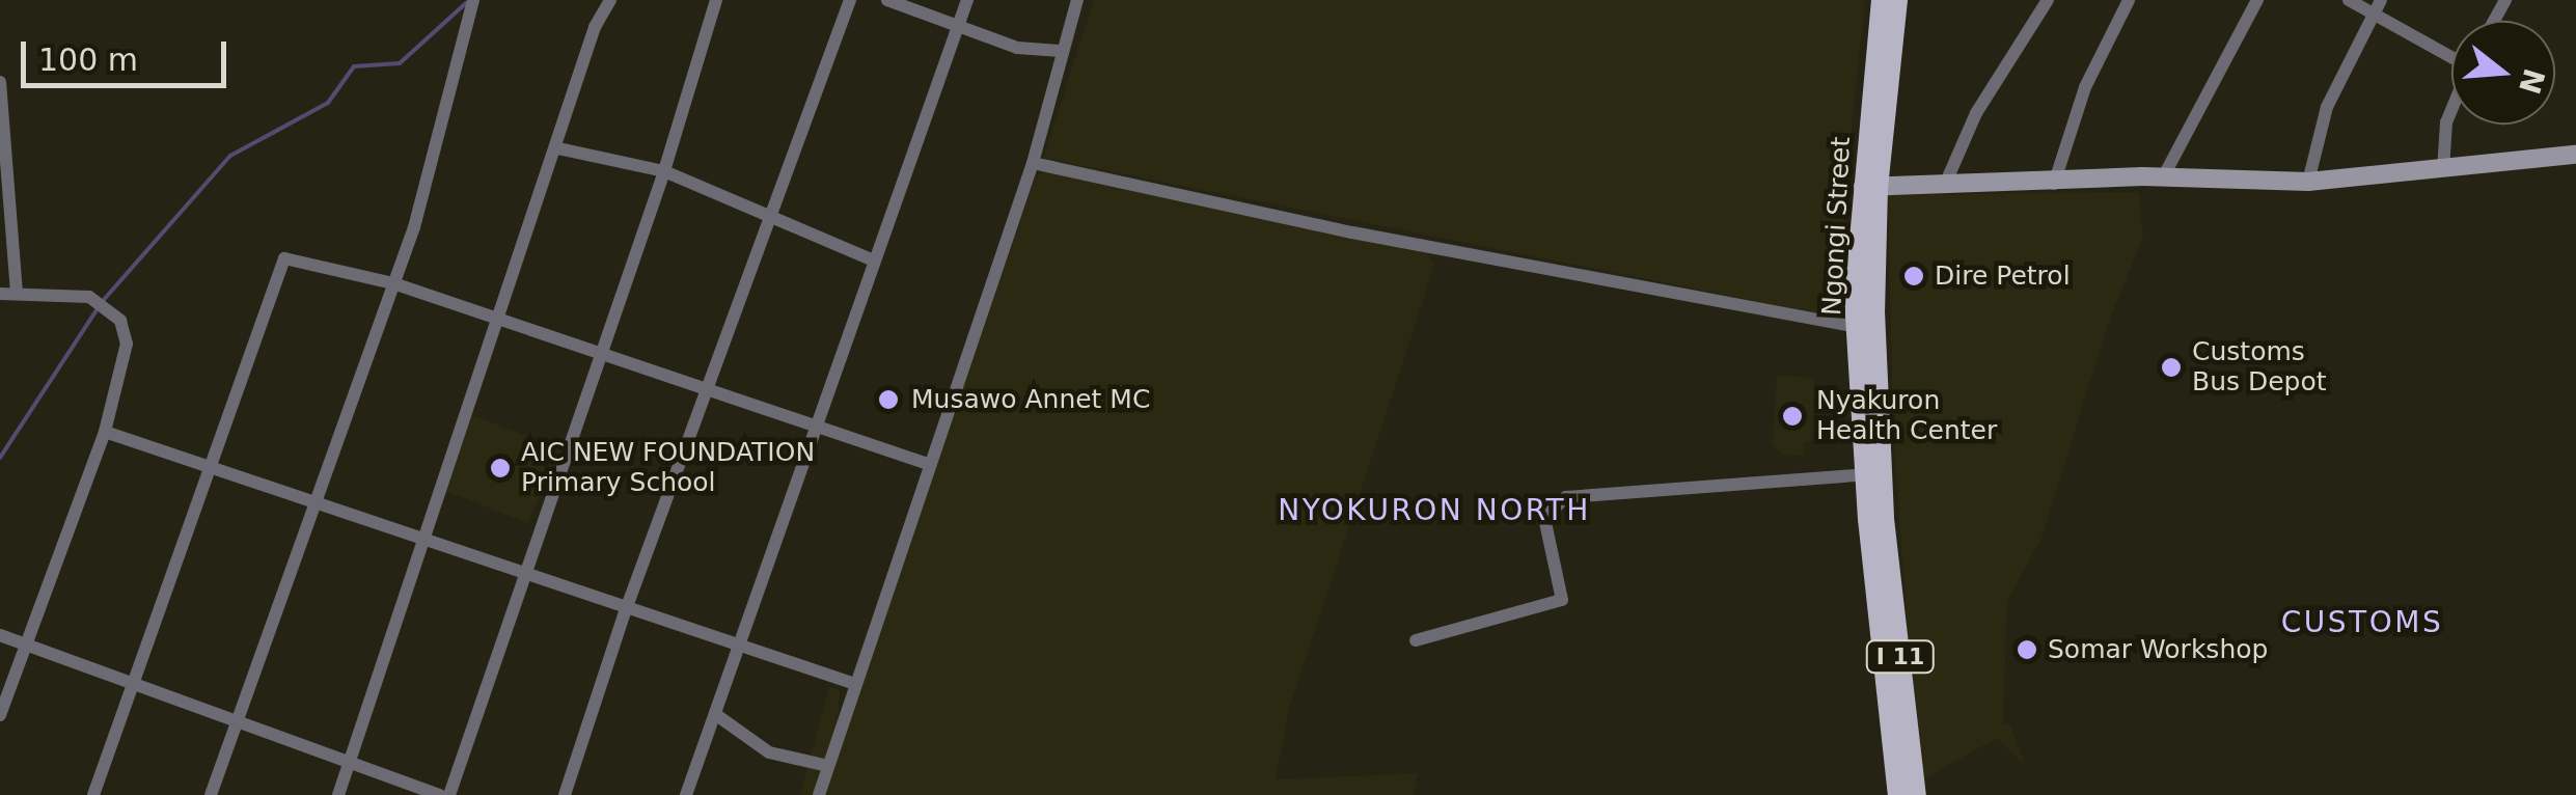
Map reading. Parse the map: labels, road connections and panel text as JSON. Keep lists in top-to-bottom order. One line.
{"streets":{"main road":["Ngongi Street","I 11"]},"crossings":[["Ngongi Street","I 11"]],"districts":["NYOKURON NORTH","CUSTOMS"],"places":["Dire Petrol","Customs Bus Depot","Musawo Annet MC","Nyakuron Health Center","AIC NEW FOUNDATION Primary School","Somar Workshop"],"scale_bar":"100 m","north":"right"}
